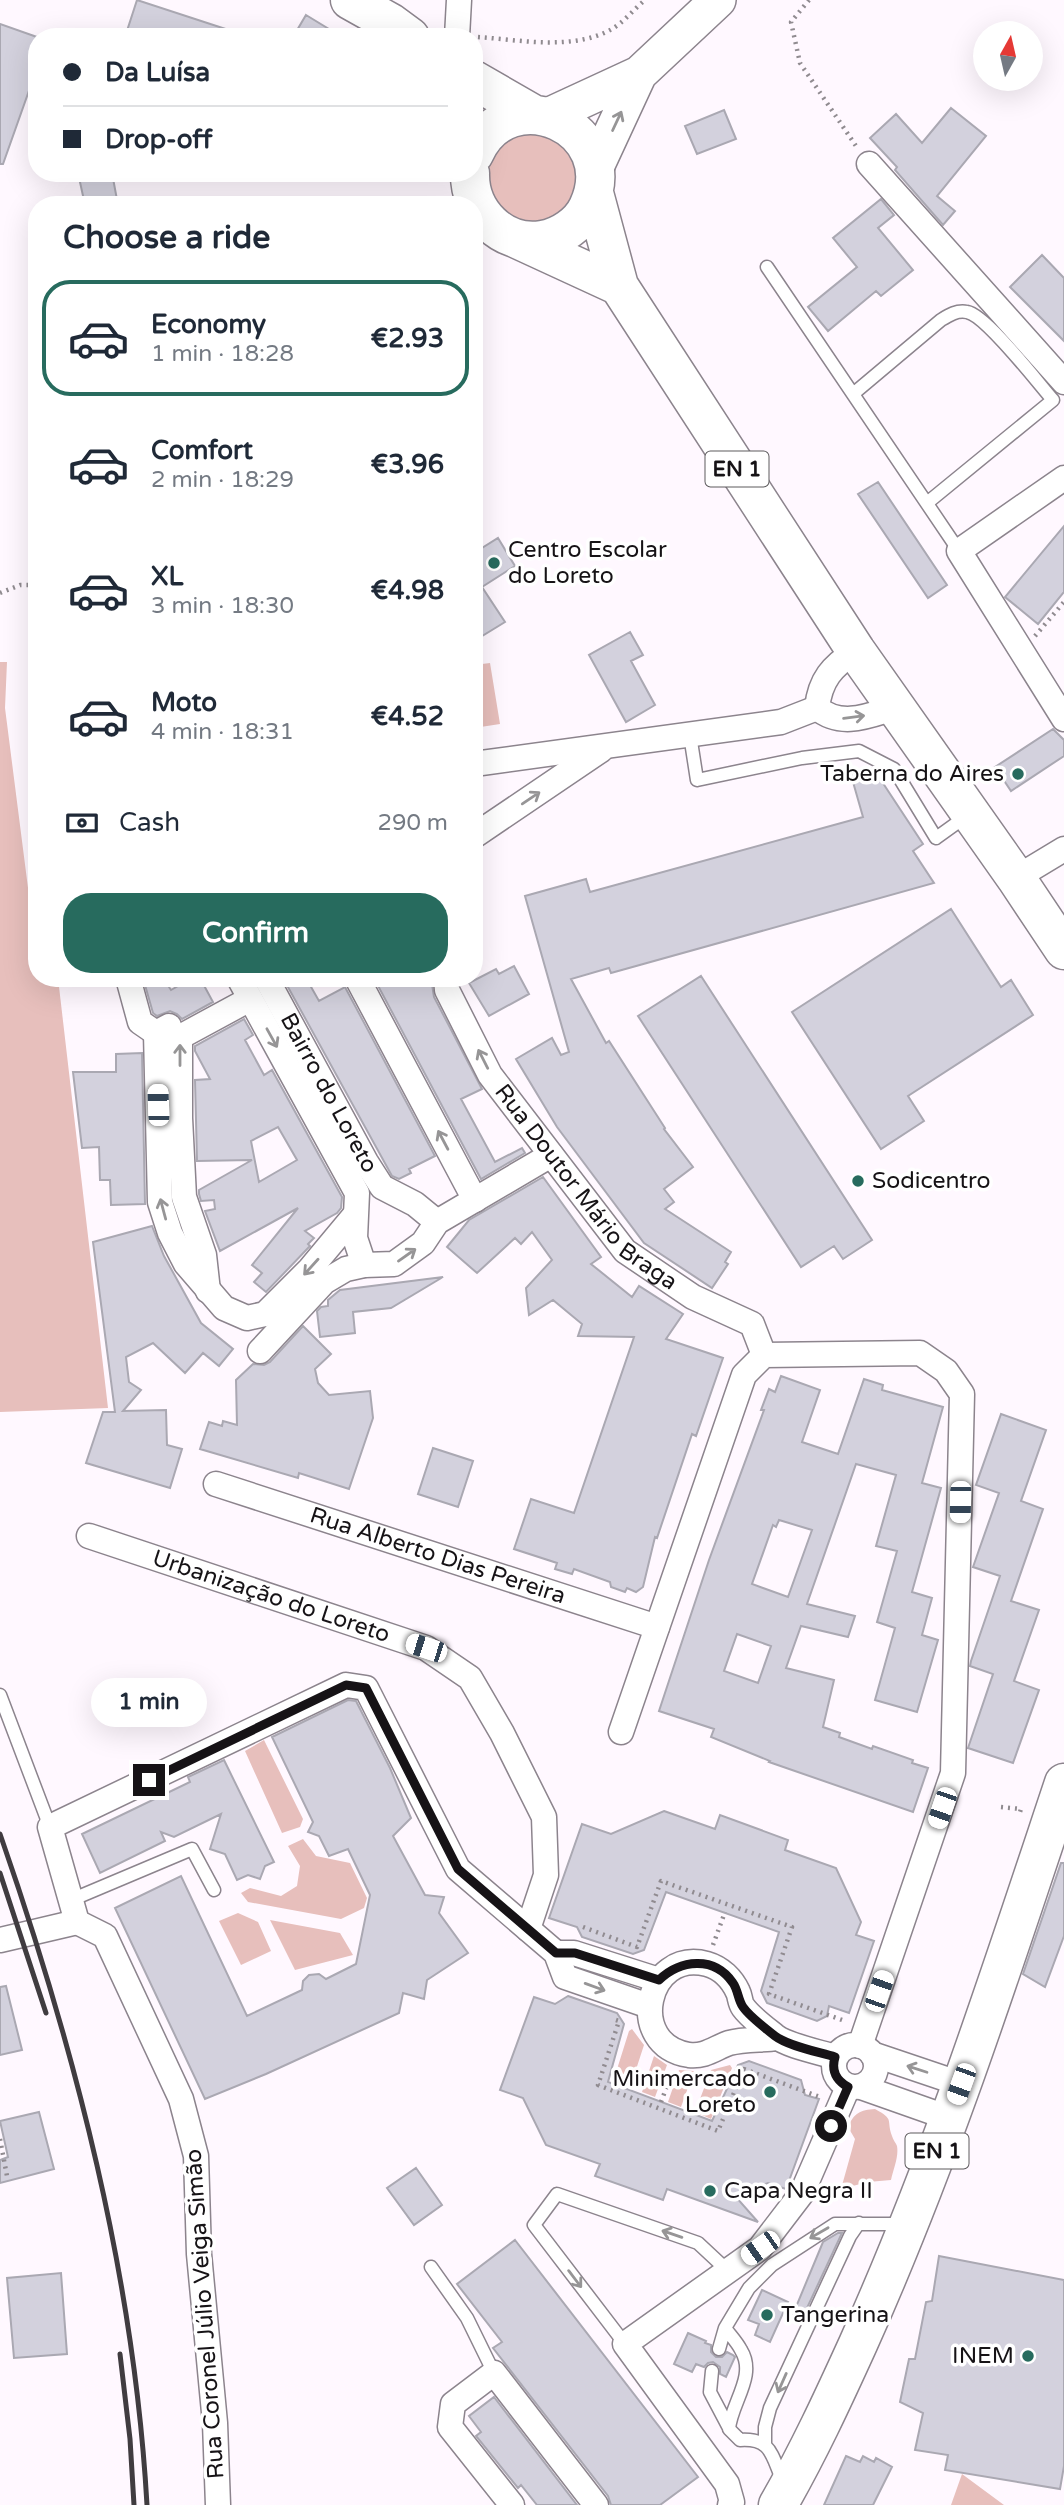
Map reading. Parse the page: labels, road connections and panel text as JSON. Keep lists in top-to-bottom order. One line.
{"streets":{"main road":["EN 1"],"street":["Bairro do Loreto","Rua Doutor Mário Braga","Rua Alberto Dias Pereira","Urbanização do Loreto","Rua Coronel Júlio Veiga Simão"]},"places":["Centro Escolar do Loreto","Taberna do Aires","Sodicentro","Minimercado Loreto","Capa Negra II","Tangerina","INEM"],"north":"top","page":{"banner":["Da Luísa","Drop-off"],"heading":"Choose a ride","list":[{"name":"Economy","note":"1 min · 18:28","value":"€2.93"},{"name":"Comfort","note":"2 min · 18:29","value":"€3.96"},{"name":"XL","note":"3 min · 18:30","value":"€4.98"},{"name":"Moto","note":"4 min · 18:31","value":"€4.52"}],"pay":["Cash","290 m"],"buttons":"Confirm","bubble":"1 min"}}
